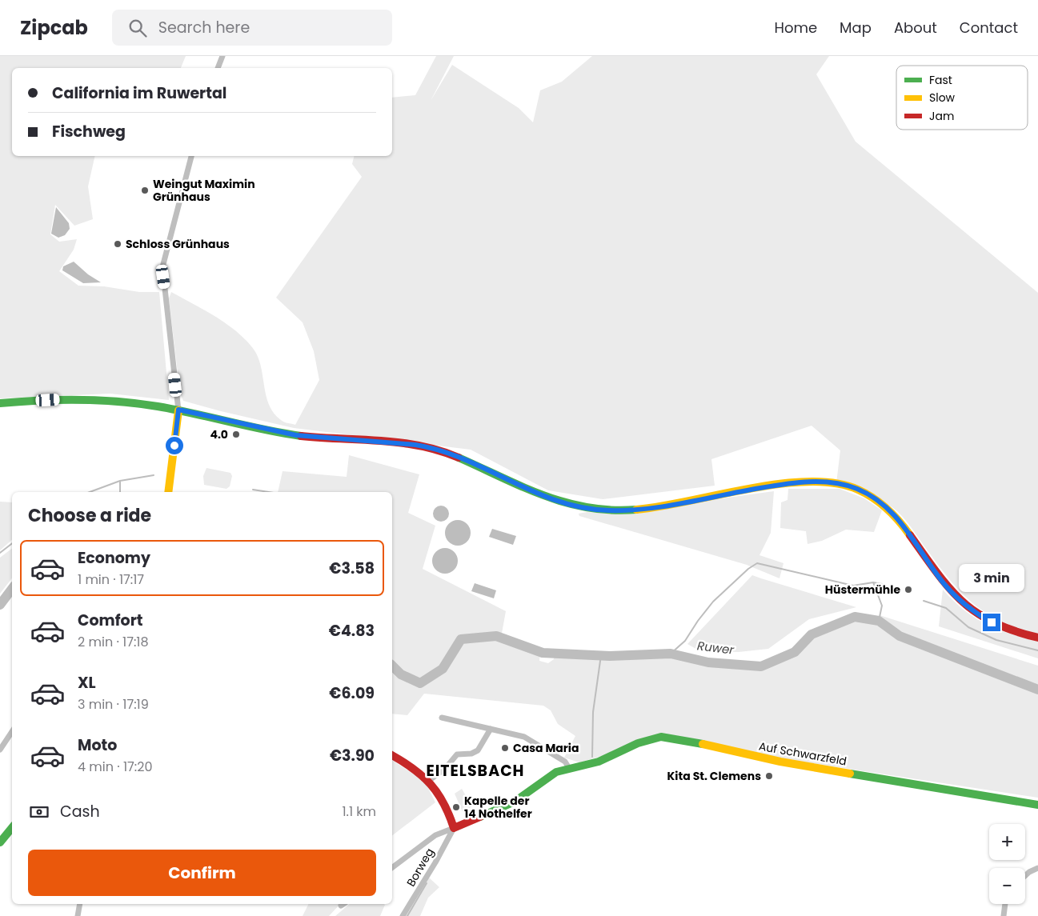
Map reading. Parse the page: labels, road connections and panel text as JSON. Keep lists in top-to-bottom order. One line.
{"streets":{"main road":["Auf Schwarzfeld"],"street":["Borweg"]},"crossings":[["Auf Schwarzfeld","Borweg"]],"districts":["EITELSBACH"],"water":["Ruwer"],"places":["Weingut Maximin Grünhaus","Schloss Grünhaus","4.0","Hüstermühle","Casa Maria","Kita St. Clemens","Kapelle der 14 Nothelfer"],"legend":["Fast","Slow","Jam"],"page":{"header":"Zipcab","search":"Search here","nav":["Home","Map","About","Contact"],"banner":["California im Ruwertal","Fischweg"],"heading":"Choose a ride","list":[{"name":"Economy","note":"1 min · 17:17","value":"€3.58"},{"name":"Comfort","note":"2 min · 17:18","value":"€4.83"},{"name":"XL","note":"3 min · 17:19","value":"€6.09"},{"name":"Moto","note":"4 min · 17:20","value":"€3.90"}],"bubble":"3 min","pay":["Cash","1.1 km"],"map_buttons":["+","−"],"buttons":"Confirm"}}
